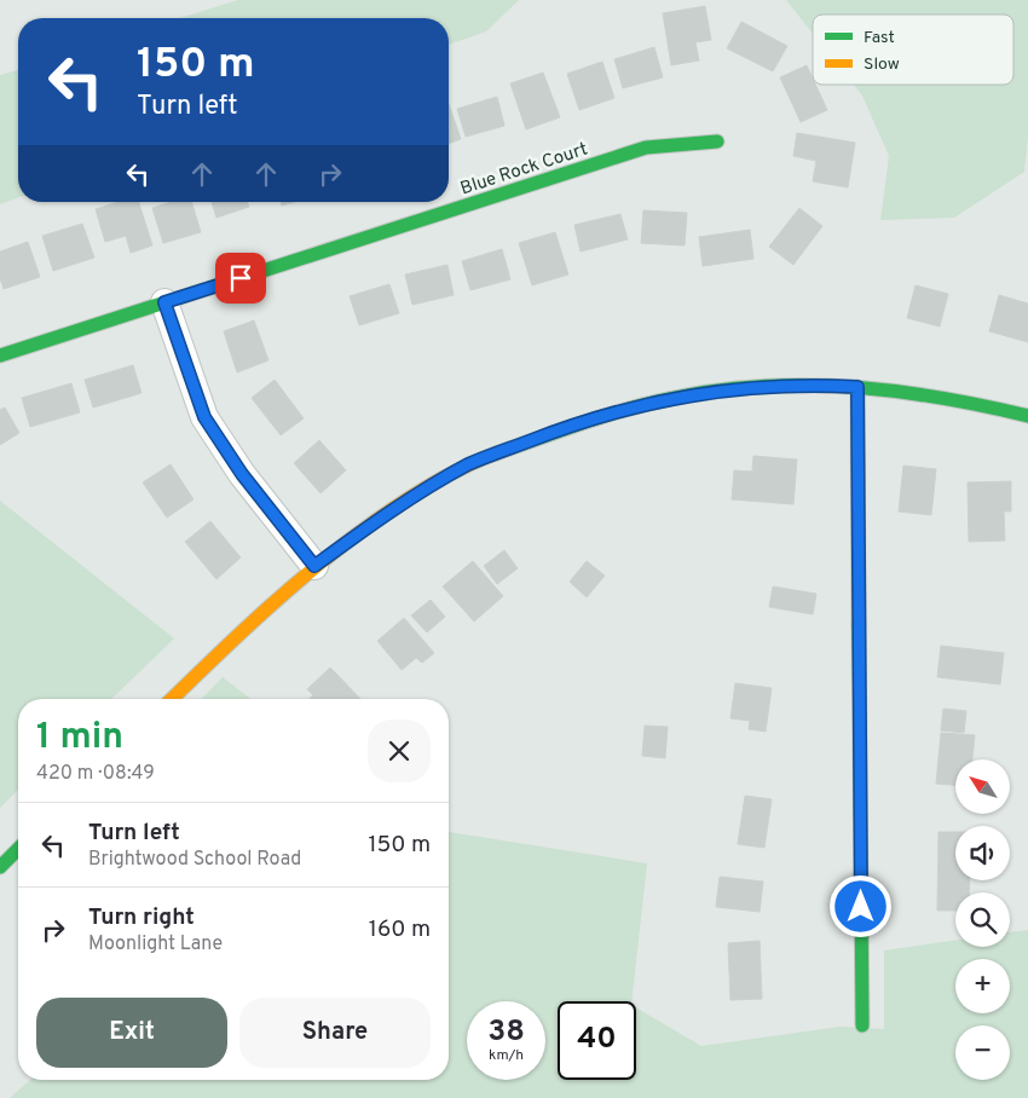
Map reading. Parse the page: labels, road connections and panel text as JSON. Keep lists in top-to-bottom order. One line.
{"streets":{"street":["Blue Rock Court"]},"legend":["Fast","Slow"],"north":"top left","page":{"turn":["150 m","Turn left"],"heading":["1 min","420 m · 08:49"],"map_buttons":["+","−"],"list":[{"name":"Turn left","note":"Brightwood School Road","value":"150 m"},{"name":"Turn right","note":"Moonlight Lane","value":"160 m"}],"buttons":["Exit","Share"],"speed":"38 km/h","limit":"40"}}
